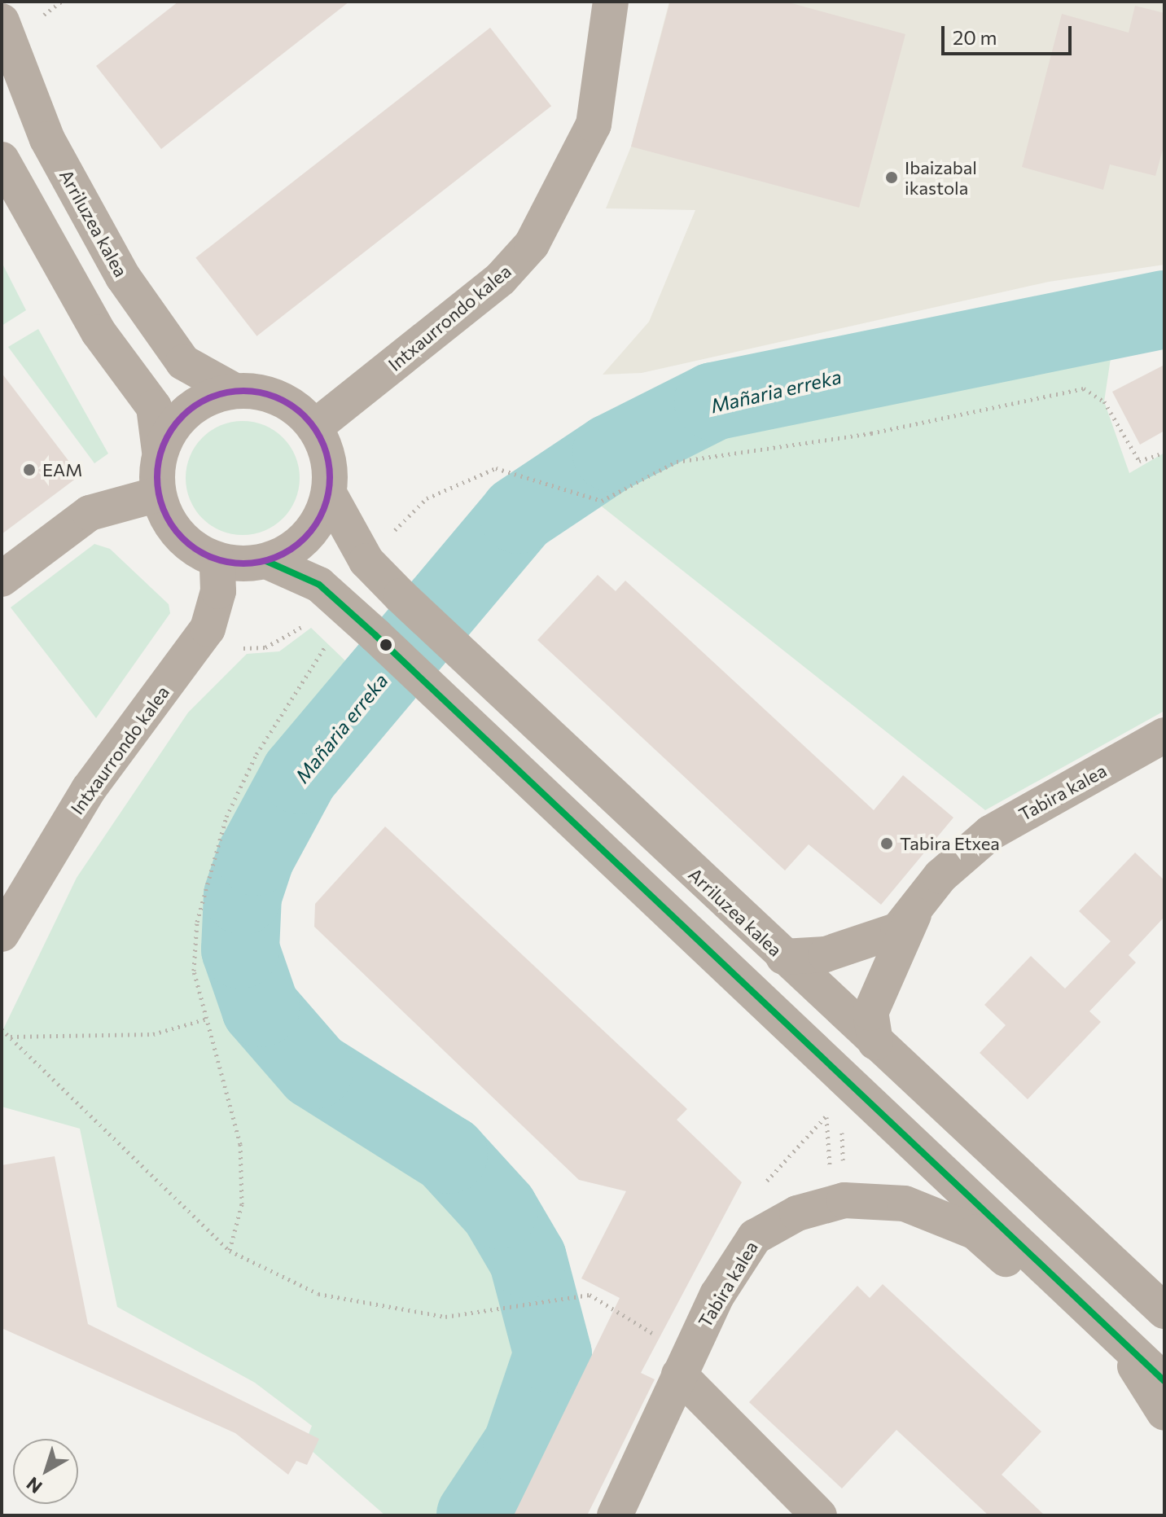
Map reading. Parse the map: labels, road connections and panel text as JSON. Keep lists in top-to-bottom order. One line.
{"streets":{"street":["Arriluzea kalea","Intxaurrondo kalea","Tabira kalea"]},"crossings":[["Arriluzea kalea","Intxaurrondo kalea"]],"water":["Mañaria erreka"],"places":["Ibaizabal ikastola","EAM","Tabira Etxea"],"scale_bar":"20 m","north":"bottom left"}
